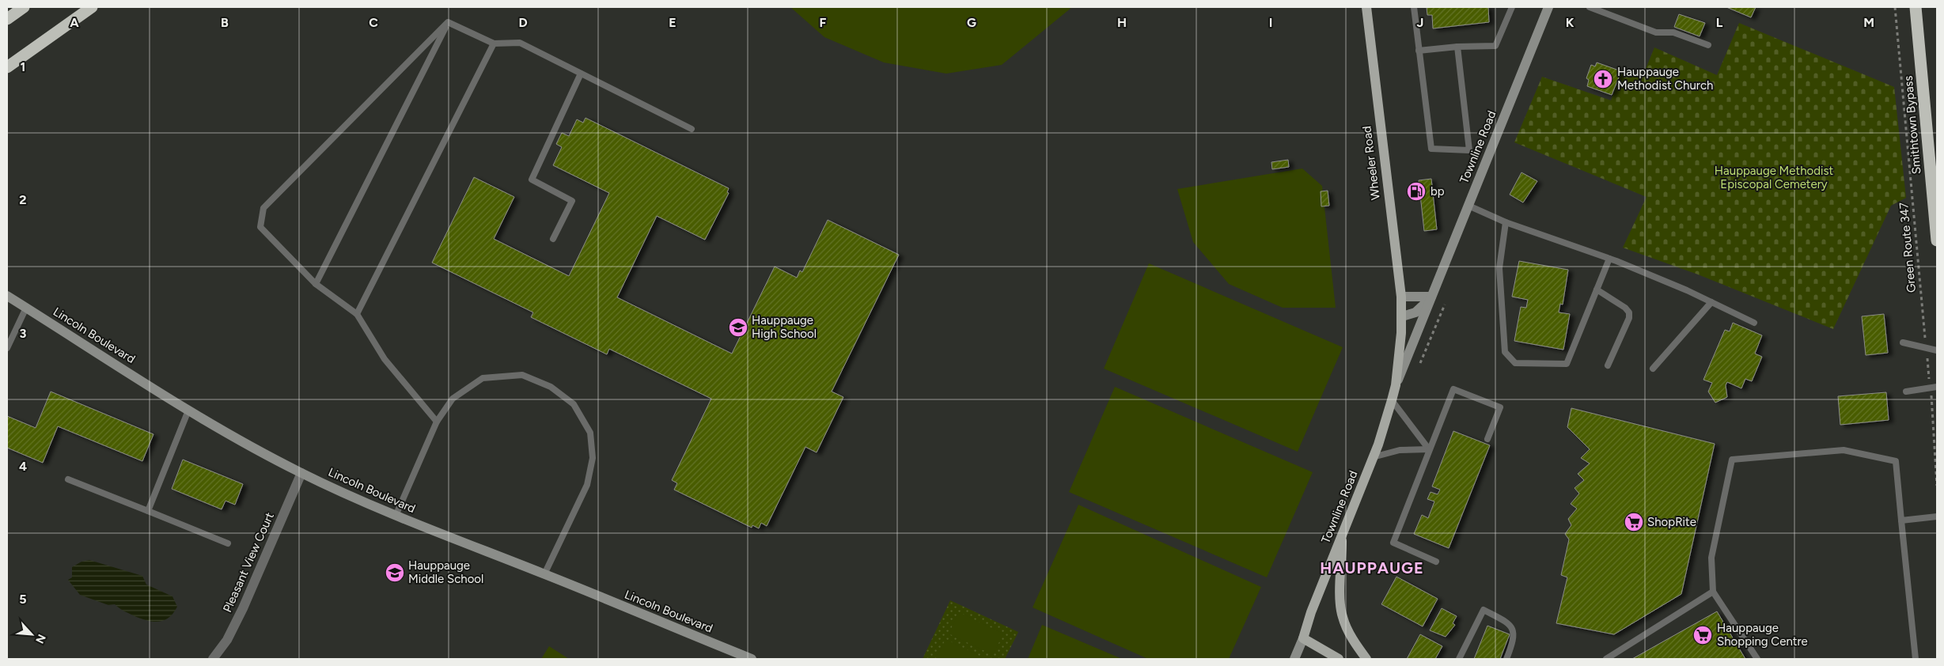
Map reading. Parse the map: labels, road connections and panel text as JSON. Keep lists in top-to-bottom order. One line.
{"streets":{"highway":["Smithtown Bypass"],"main road":["Townline Road","Wheeler Road"],"street":["Lincoln Boulevard","Pleasant View Court"],"path":["Green Route 347"]},"crossings":[["Townline Road","Wheeler Road"],["Lincoln Boulevard","Pleasant View Court"]],"districts":["HAUPPAUGE"],"parks":["Hauppauge Methodist Episcopal Cemetery"],"places":{"church":["Hauppauge Methodist Church"],"fuel station":["bp"],"school or university":["Hauppauge High School","Hauppauge Middle School"],"supermarket":["ShopRite","Hauppauge Shopping Centre"]},"north":"bottom right","grid":{"columns":["A","B","C","D","E","F","G","H","I","J","K","L","M"],"rows":["1","2","3","4","5"]}}
